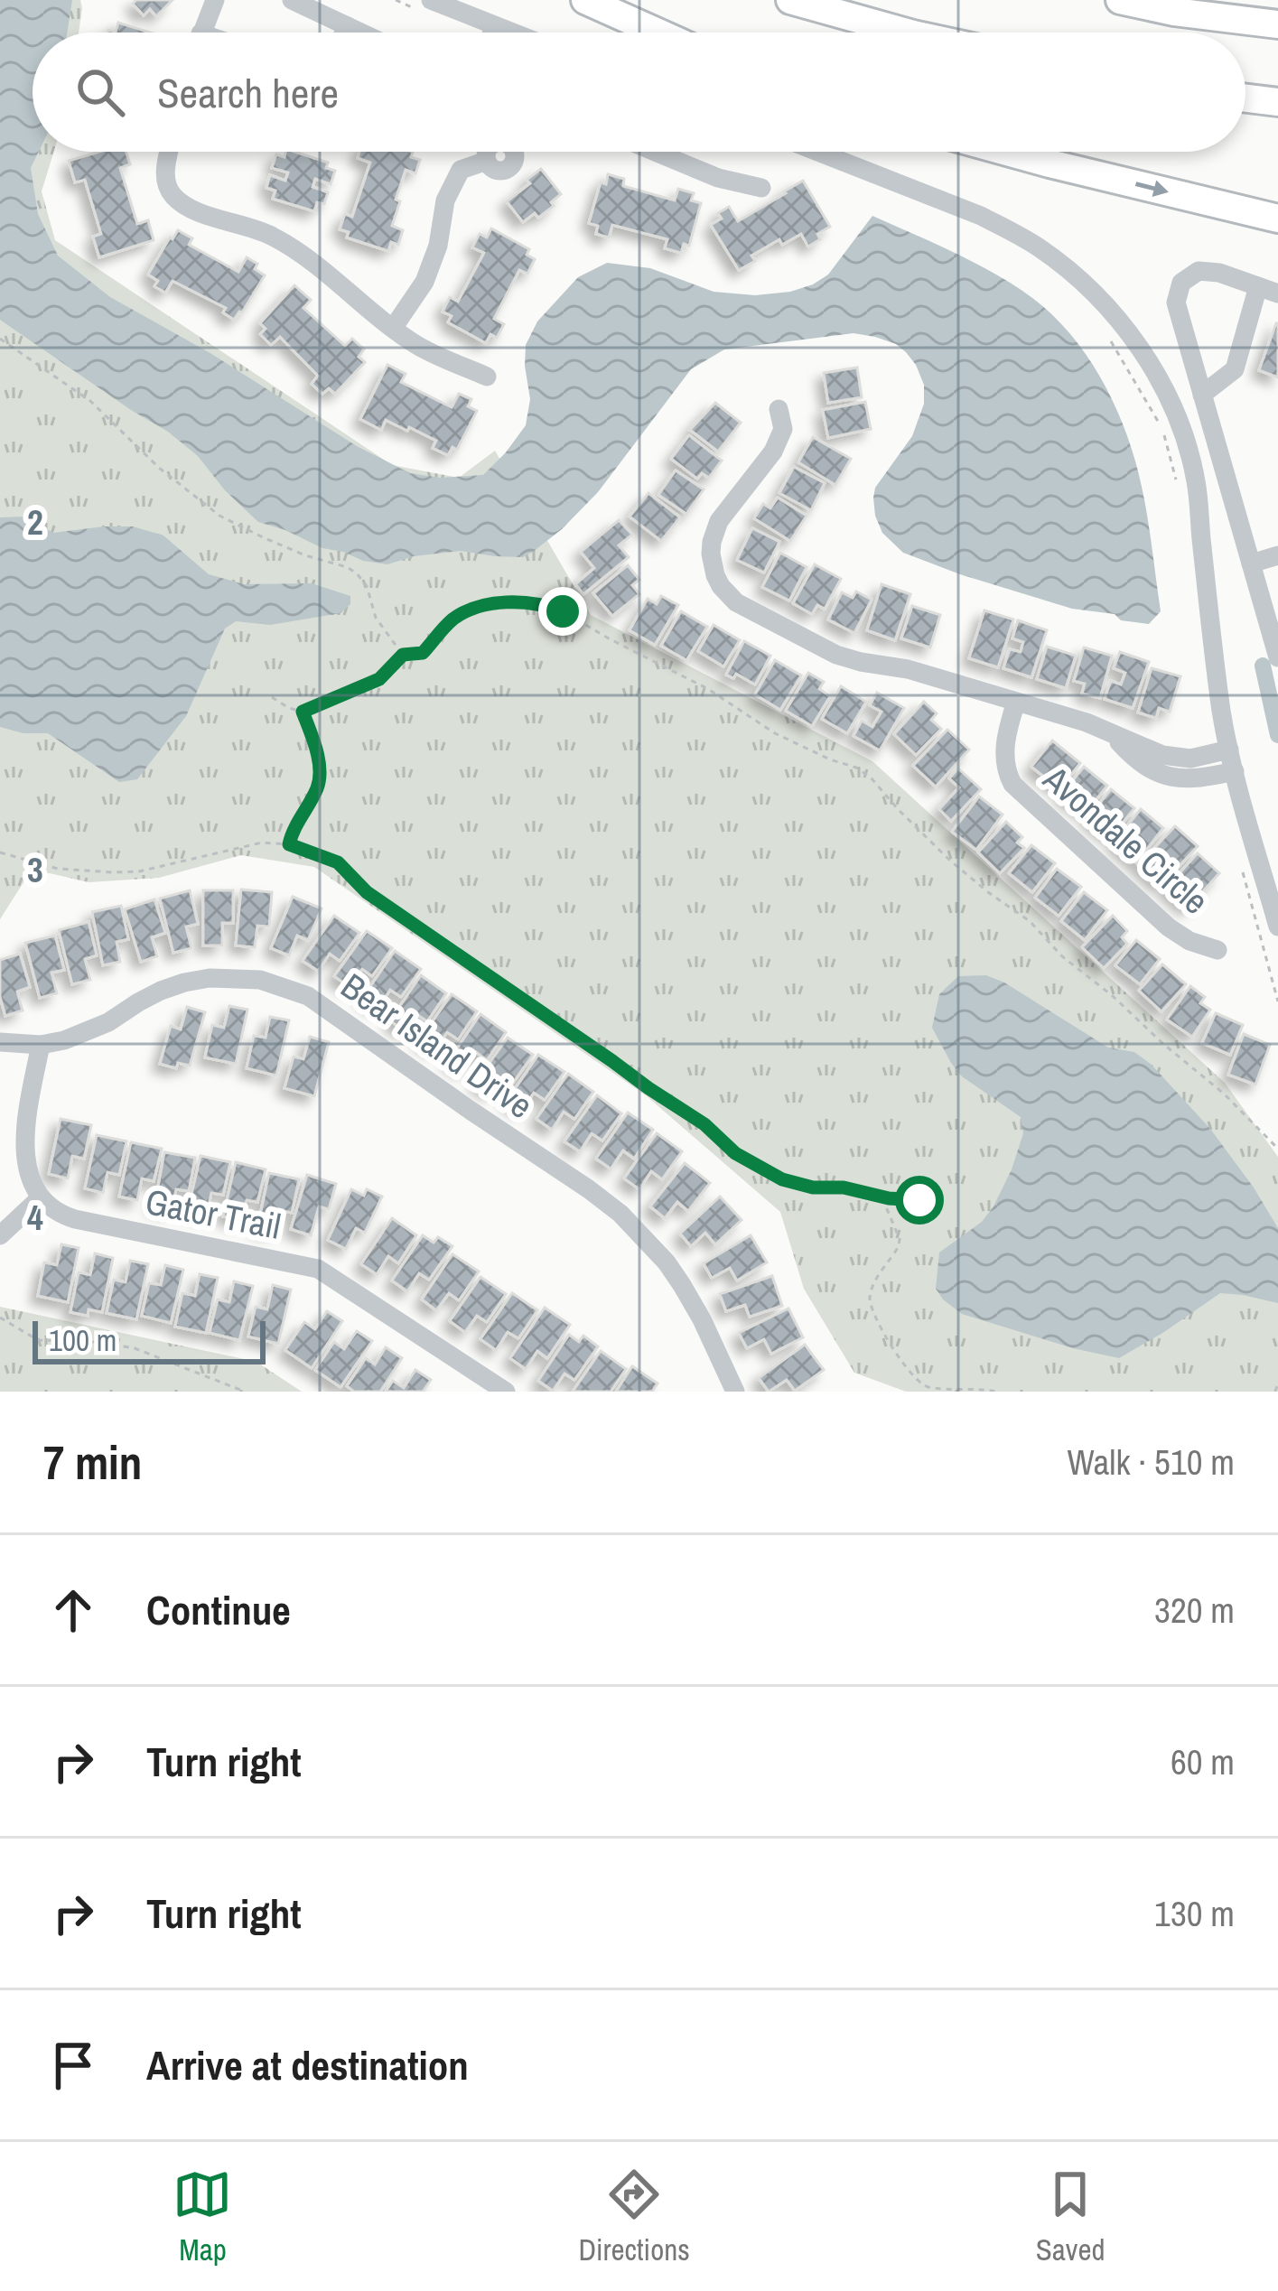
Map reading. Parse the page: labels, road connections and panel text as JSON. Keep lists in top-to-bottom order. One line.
{"streets":{"street":["Avondale Circle","Bear Island Drive","Gator Trail"]},"scale_bar":"100 m","page":{"search":"Search here","scale":"100 m","heading":["7 min","Walk · 510 m"],"list":[["Continue","320 m"],["Turn right","60 m"],["Turn right","130 m"],"Arrive at destination"],"nav":["Map","Directions","Saved"]},"grid":{"rows":["2","3","4"]}}
